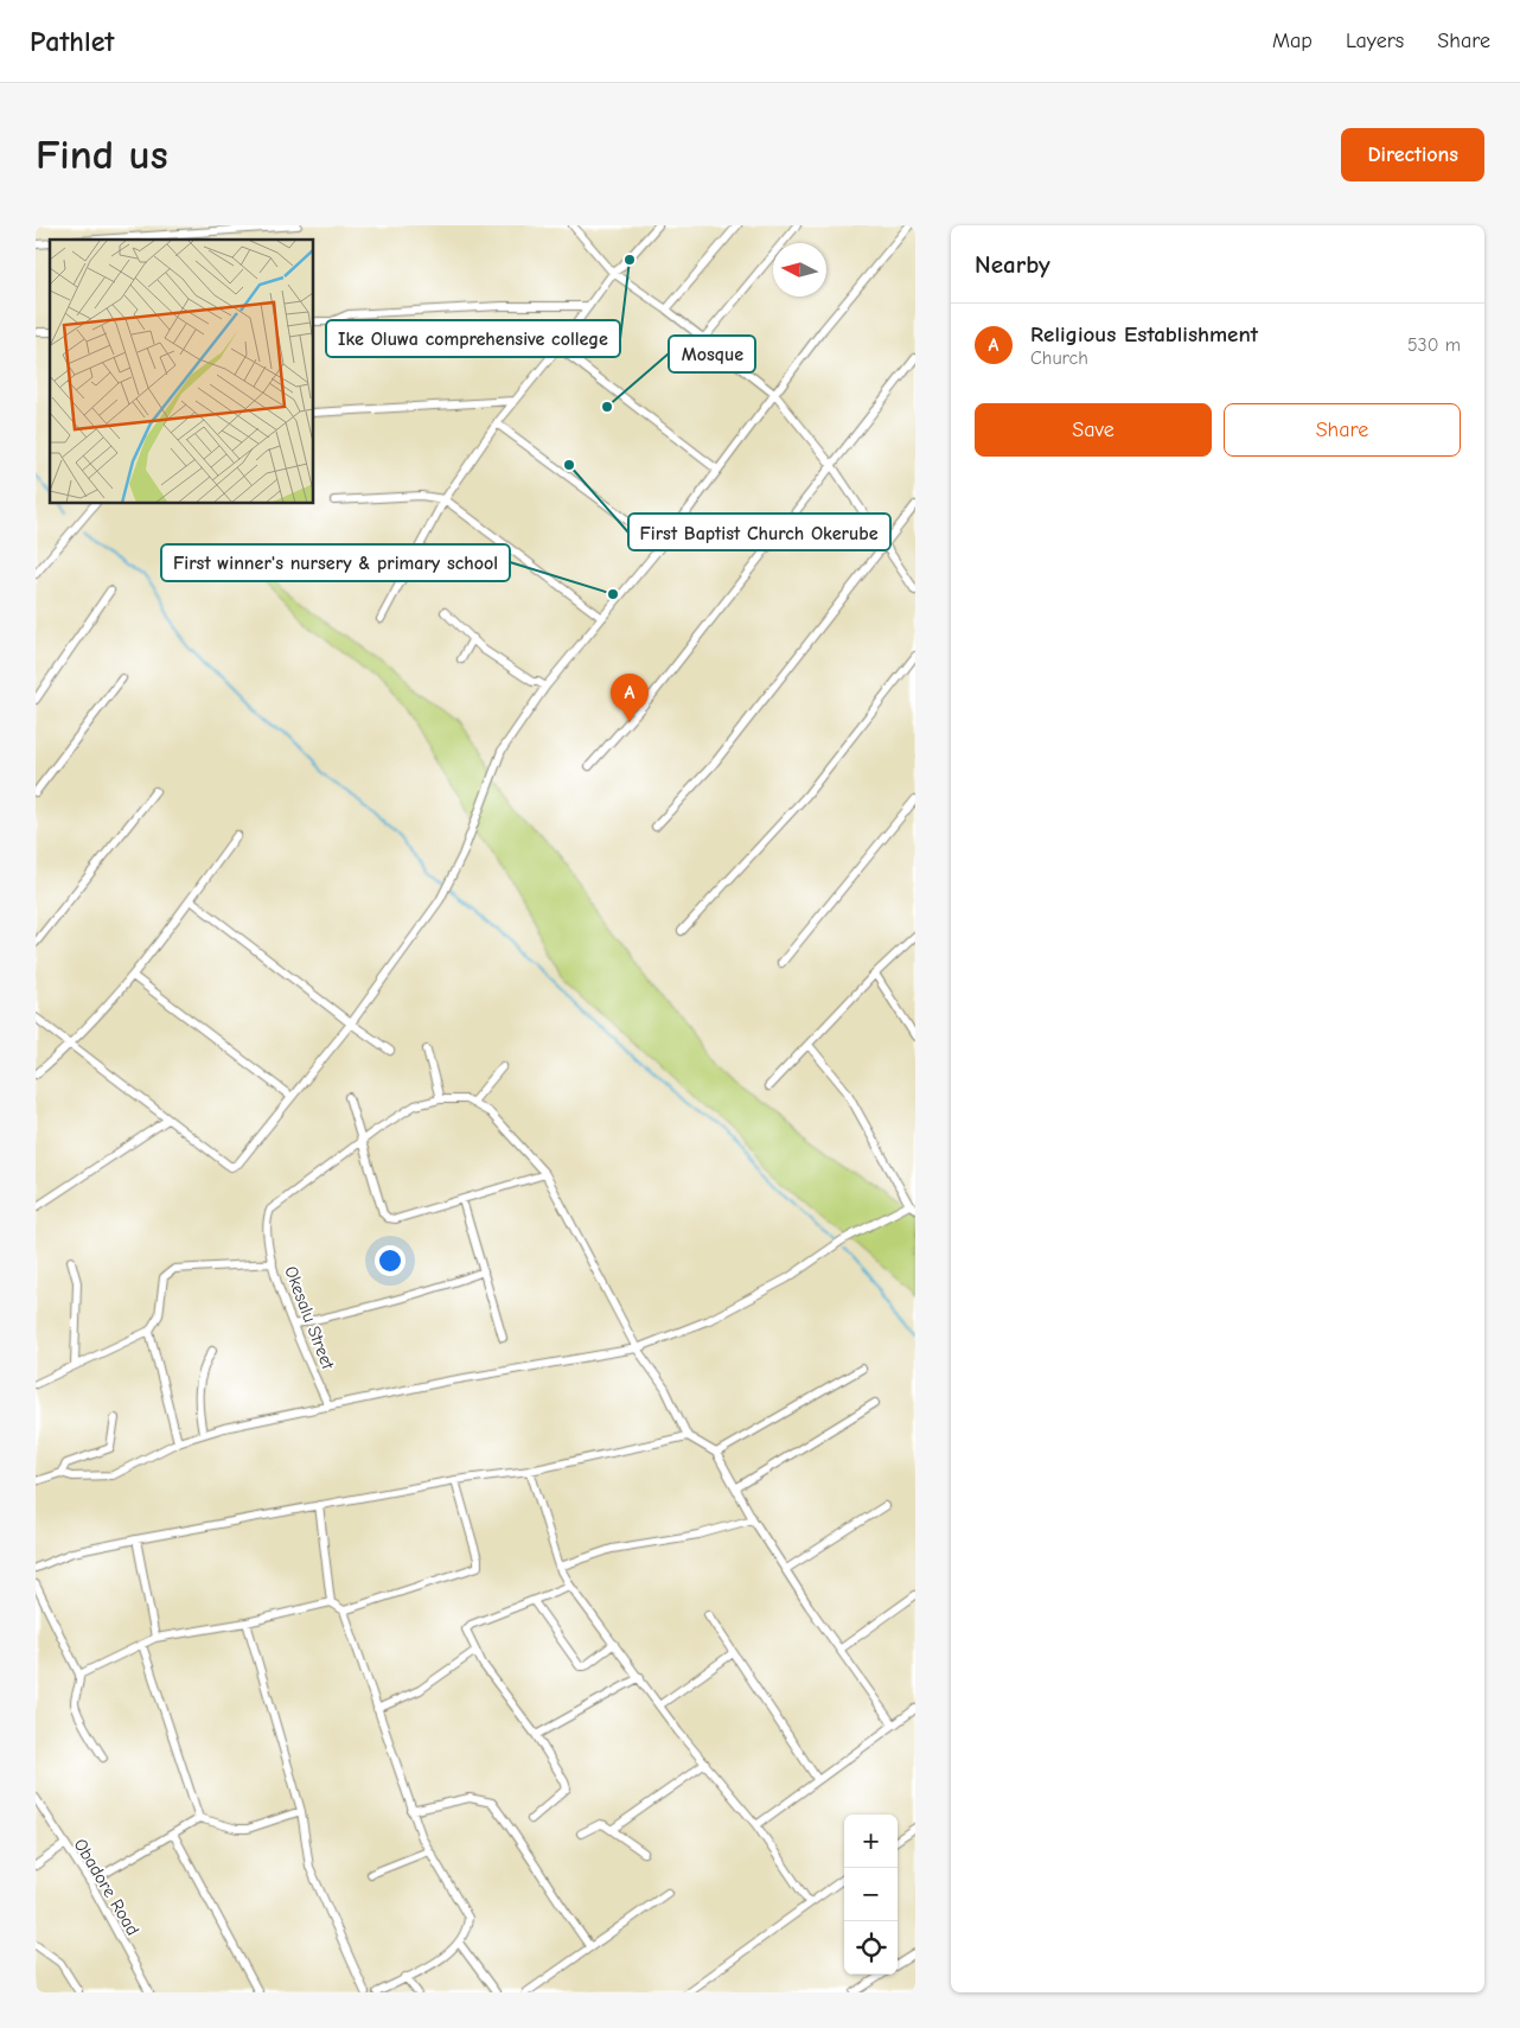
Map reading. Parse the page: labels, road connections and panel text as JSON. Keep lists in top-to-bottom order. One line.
{"streets":{"street":["Okesalu Street","Obadore Road"]},"places":["Ike Oluwa comprehensive college","Mosque","First Baptist Church Okerube","First winner's nursery & primary school"],"north":"left","page":{"header":"Pathlet","nav":["Map","Layers","Share"],"buttons":["Directions",["Save","Share"]],"title":"Find us","heading":"Nearby","list":[{"mark":"A","name":"Religious Establishment","note":"Church","value":"530 m"}],"pins":"A","map_buttons":["+","−"]}}
